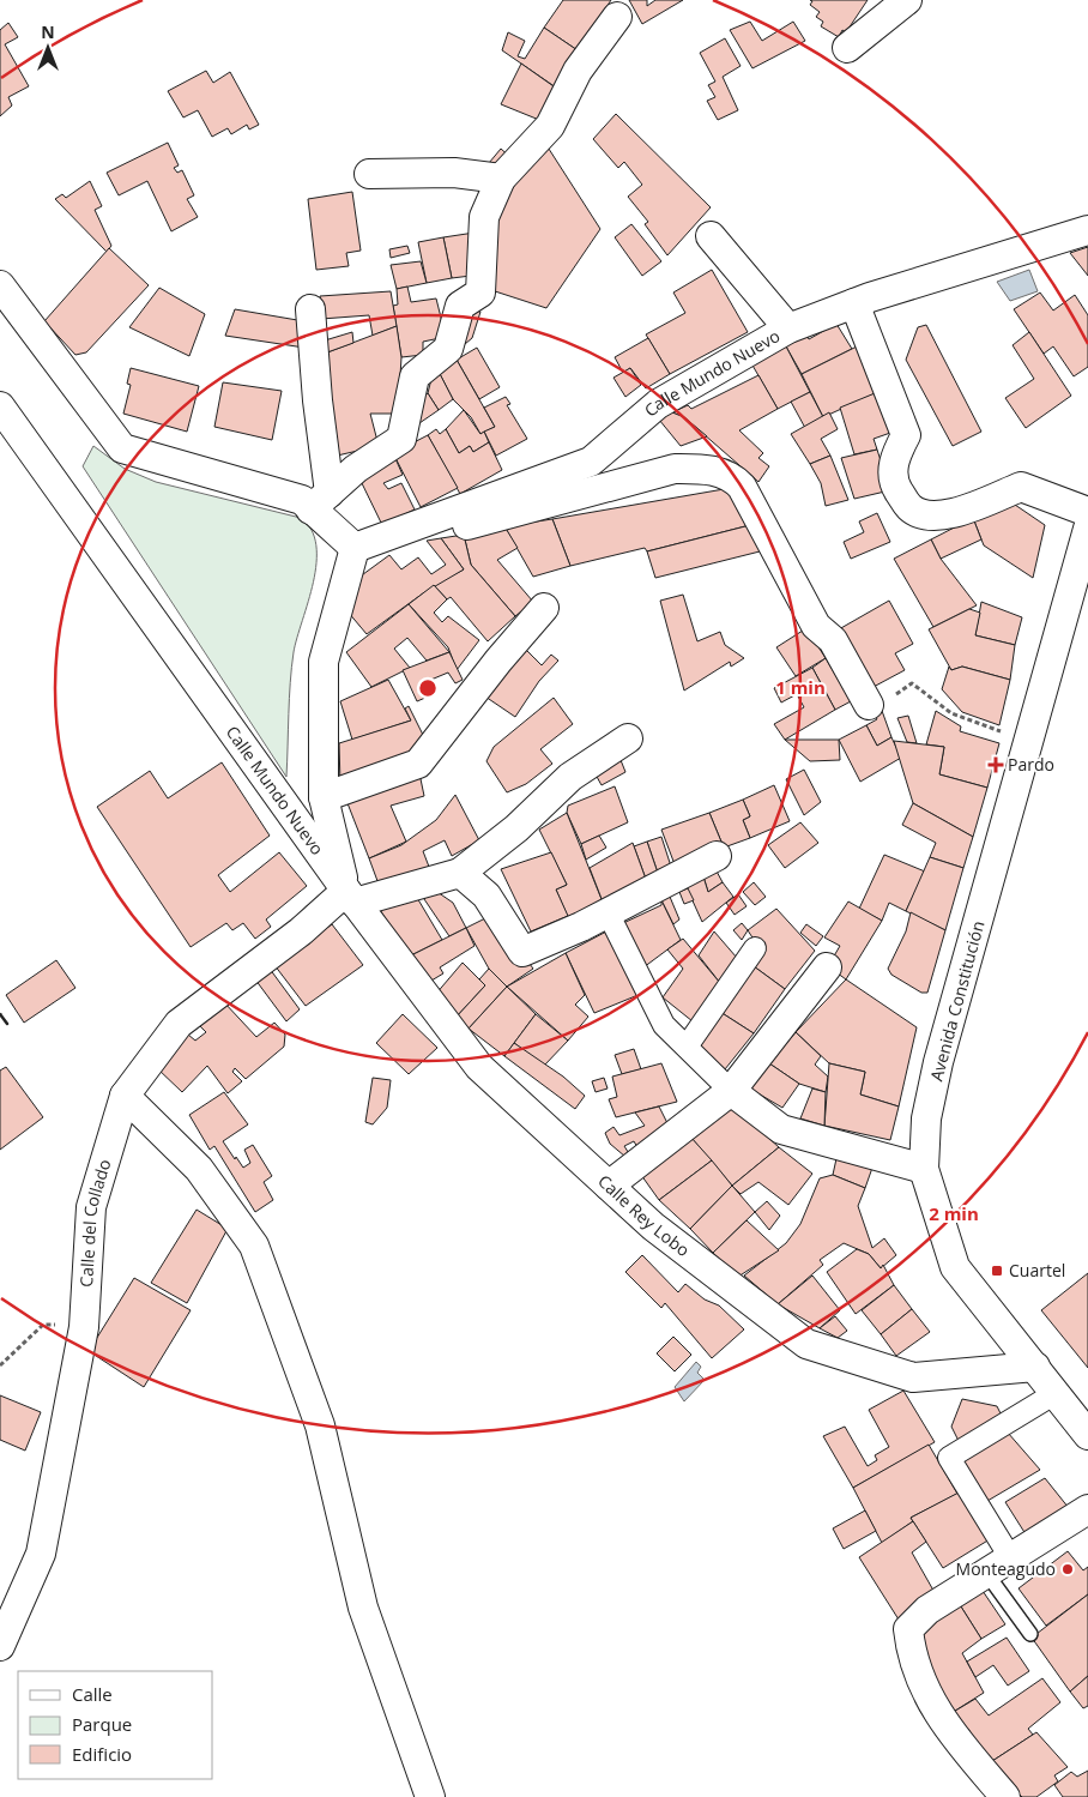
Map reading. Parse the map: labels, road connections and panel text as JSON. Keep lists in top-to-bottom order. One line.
{"streets":{"street":["Calle Mundo Nuevo","Avenida Constitución","Calle Rey Lobo","Calle del Collado"]},"crossings":[["Calle Mundo Nuevo","Calle Rey Lobo"],["Calle Mundo Nuevo","Calle del Collado"],["Avenida Constitución","Calle Rey Lobo"],["Calle Rey Lobo","Calle del Collado"]],"places":{"health":["Pardo"],"transit":["Cuartel"],"other":["Monteagudo"]},"legend":["Calle","Parque","Edificio"],"north":"top","rings":["1 min","2 min"]}
